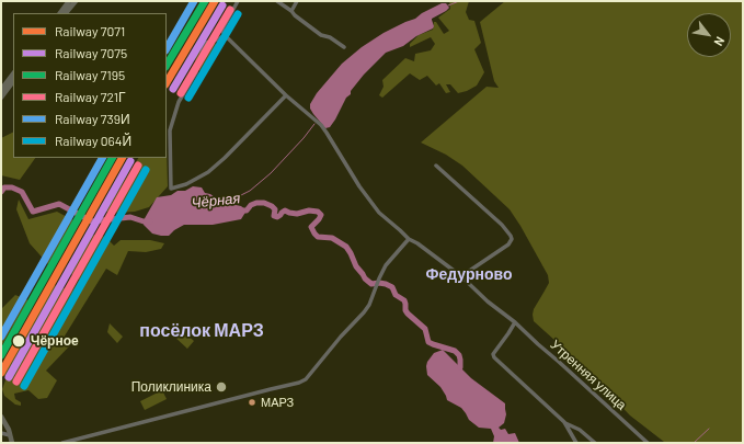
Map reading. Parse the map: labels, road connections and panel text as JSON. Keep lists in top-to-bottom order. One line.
{"streets":{"street":["Утренняя улица"]},"districts":["Федурново","посёлок МАРЗ"],"water":["Чёрная"],"places":["Чёрное","Поликлиника","МАРЗ"],"lines":["rail line 7071","rail line 7195","rail line 739И","rail line 7075","rail line 721Г","rail line 064Й"],"legend":["Railway 7071","Railway 7075","Railway 7195","Railway 721Г","Railway 739И","Railway 064Й"],"north":"bottom right"}
